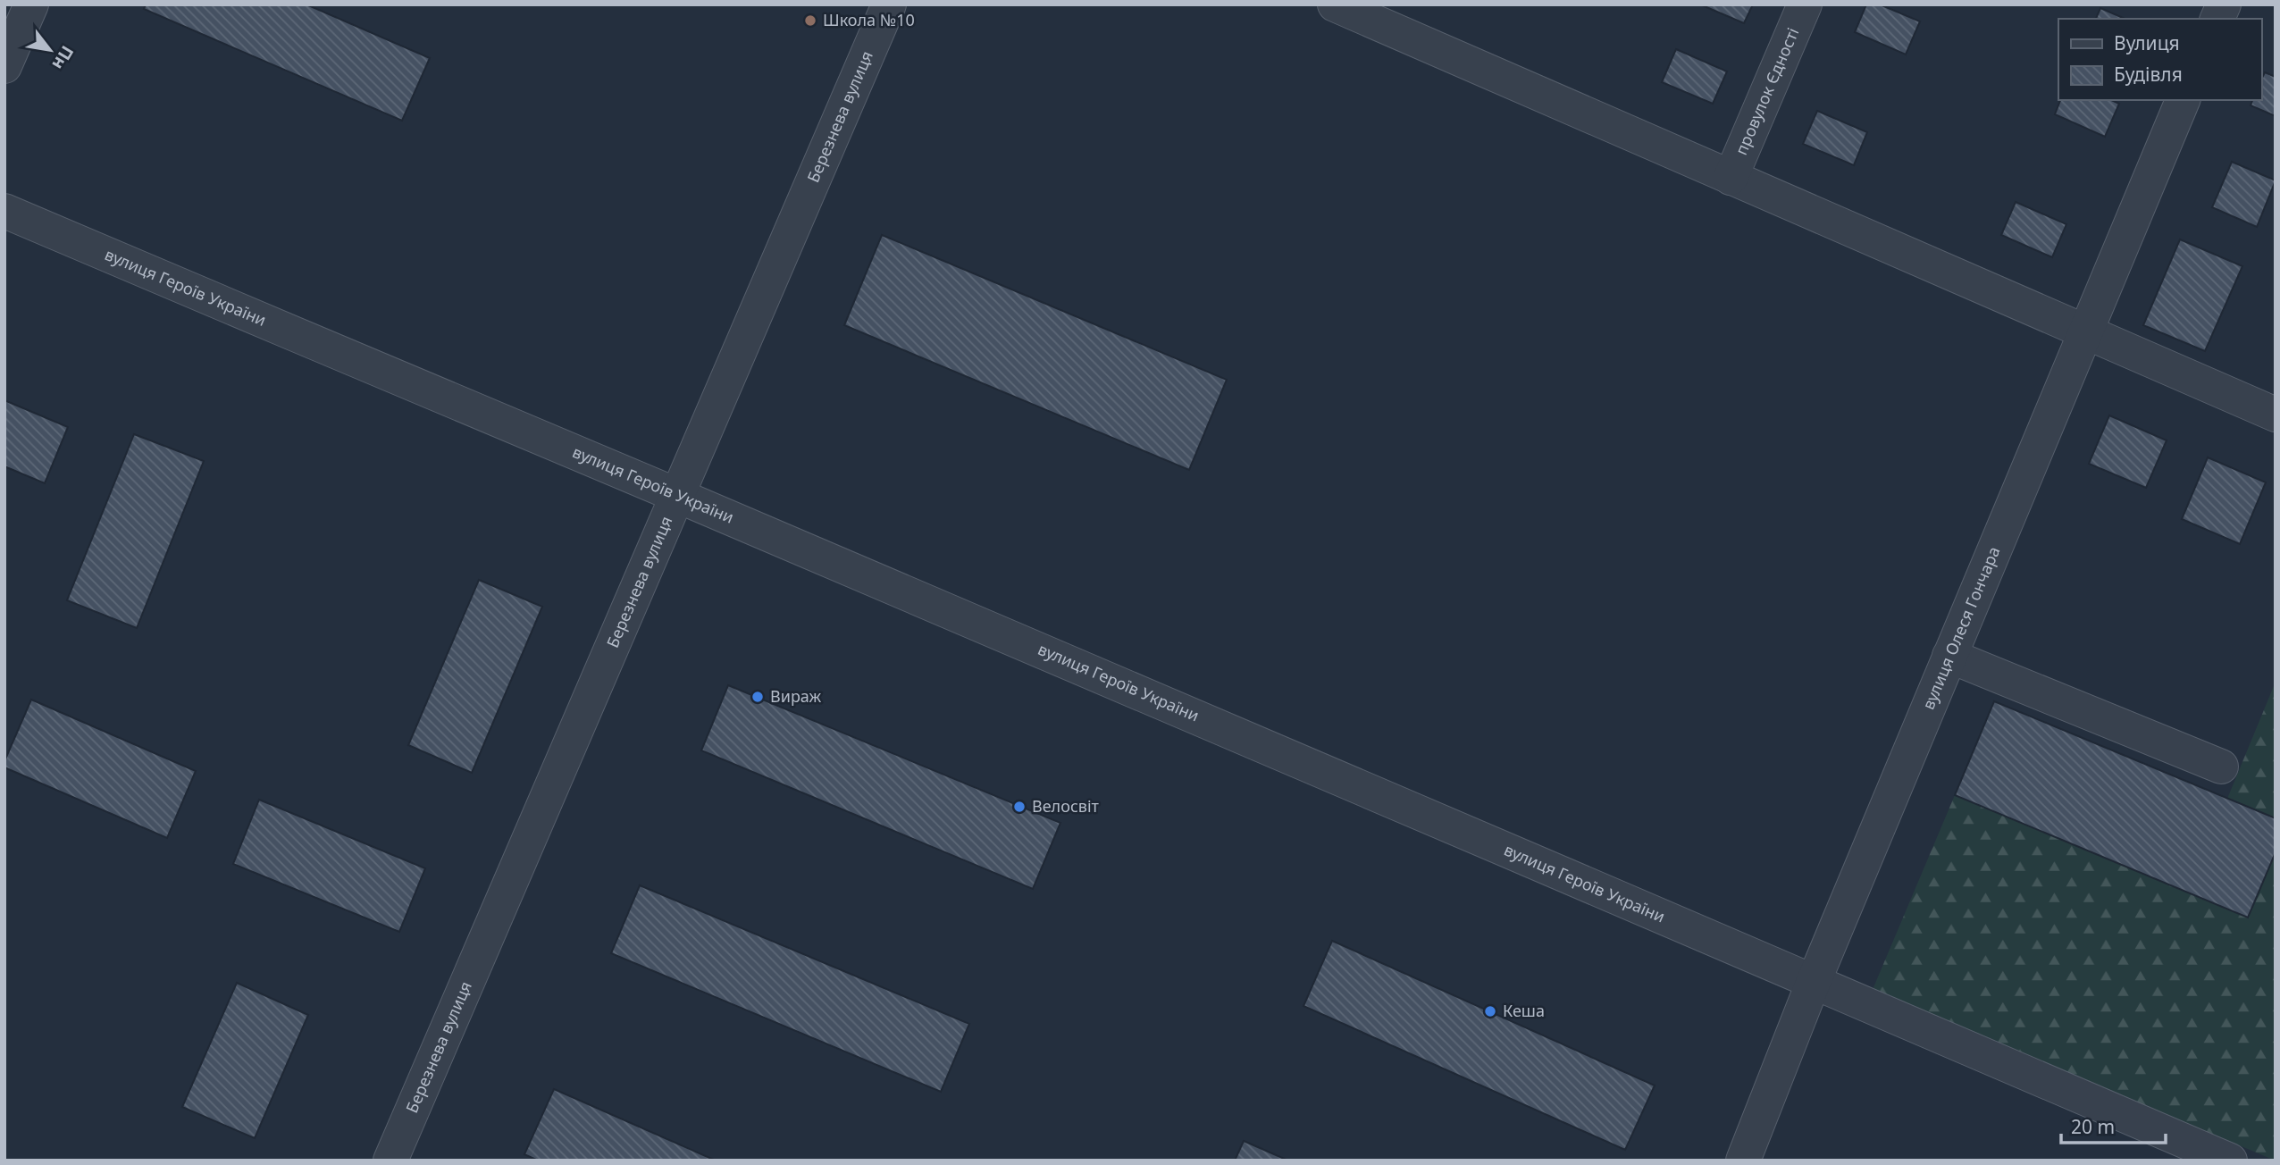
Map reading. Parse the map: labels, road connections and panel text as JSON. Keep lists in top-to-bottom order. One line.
{"streets":{"street":["провулок Єдності","Березнева вулиця","вулиця Героїв України","вулиця Олеся Гончара"]},"crossings":[["Березнева вулиця","вулиця Героїв України"],["вулиця Героїв України","вулиця Олеся Гончара"]],"places":["Школа №10","Вираж","Велосвіт","Кеша"],"legend":["Вулиця","Будівля"],"scale_bar":"20 m","north":"bottom right"}
